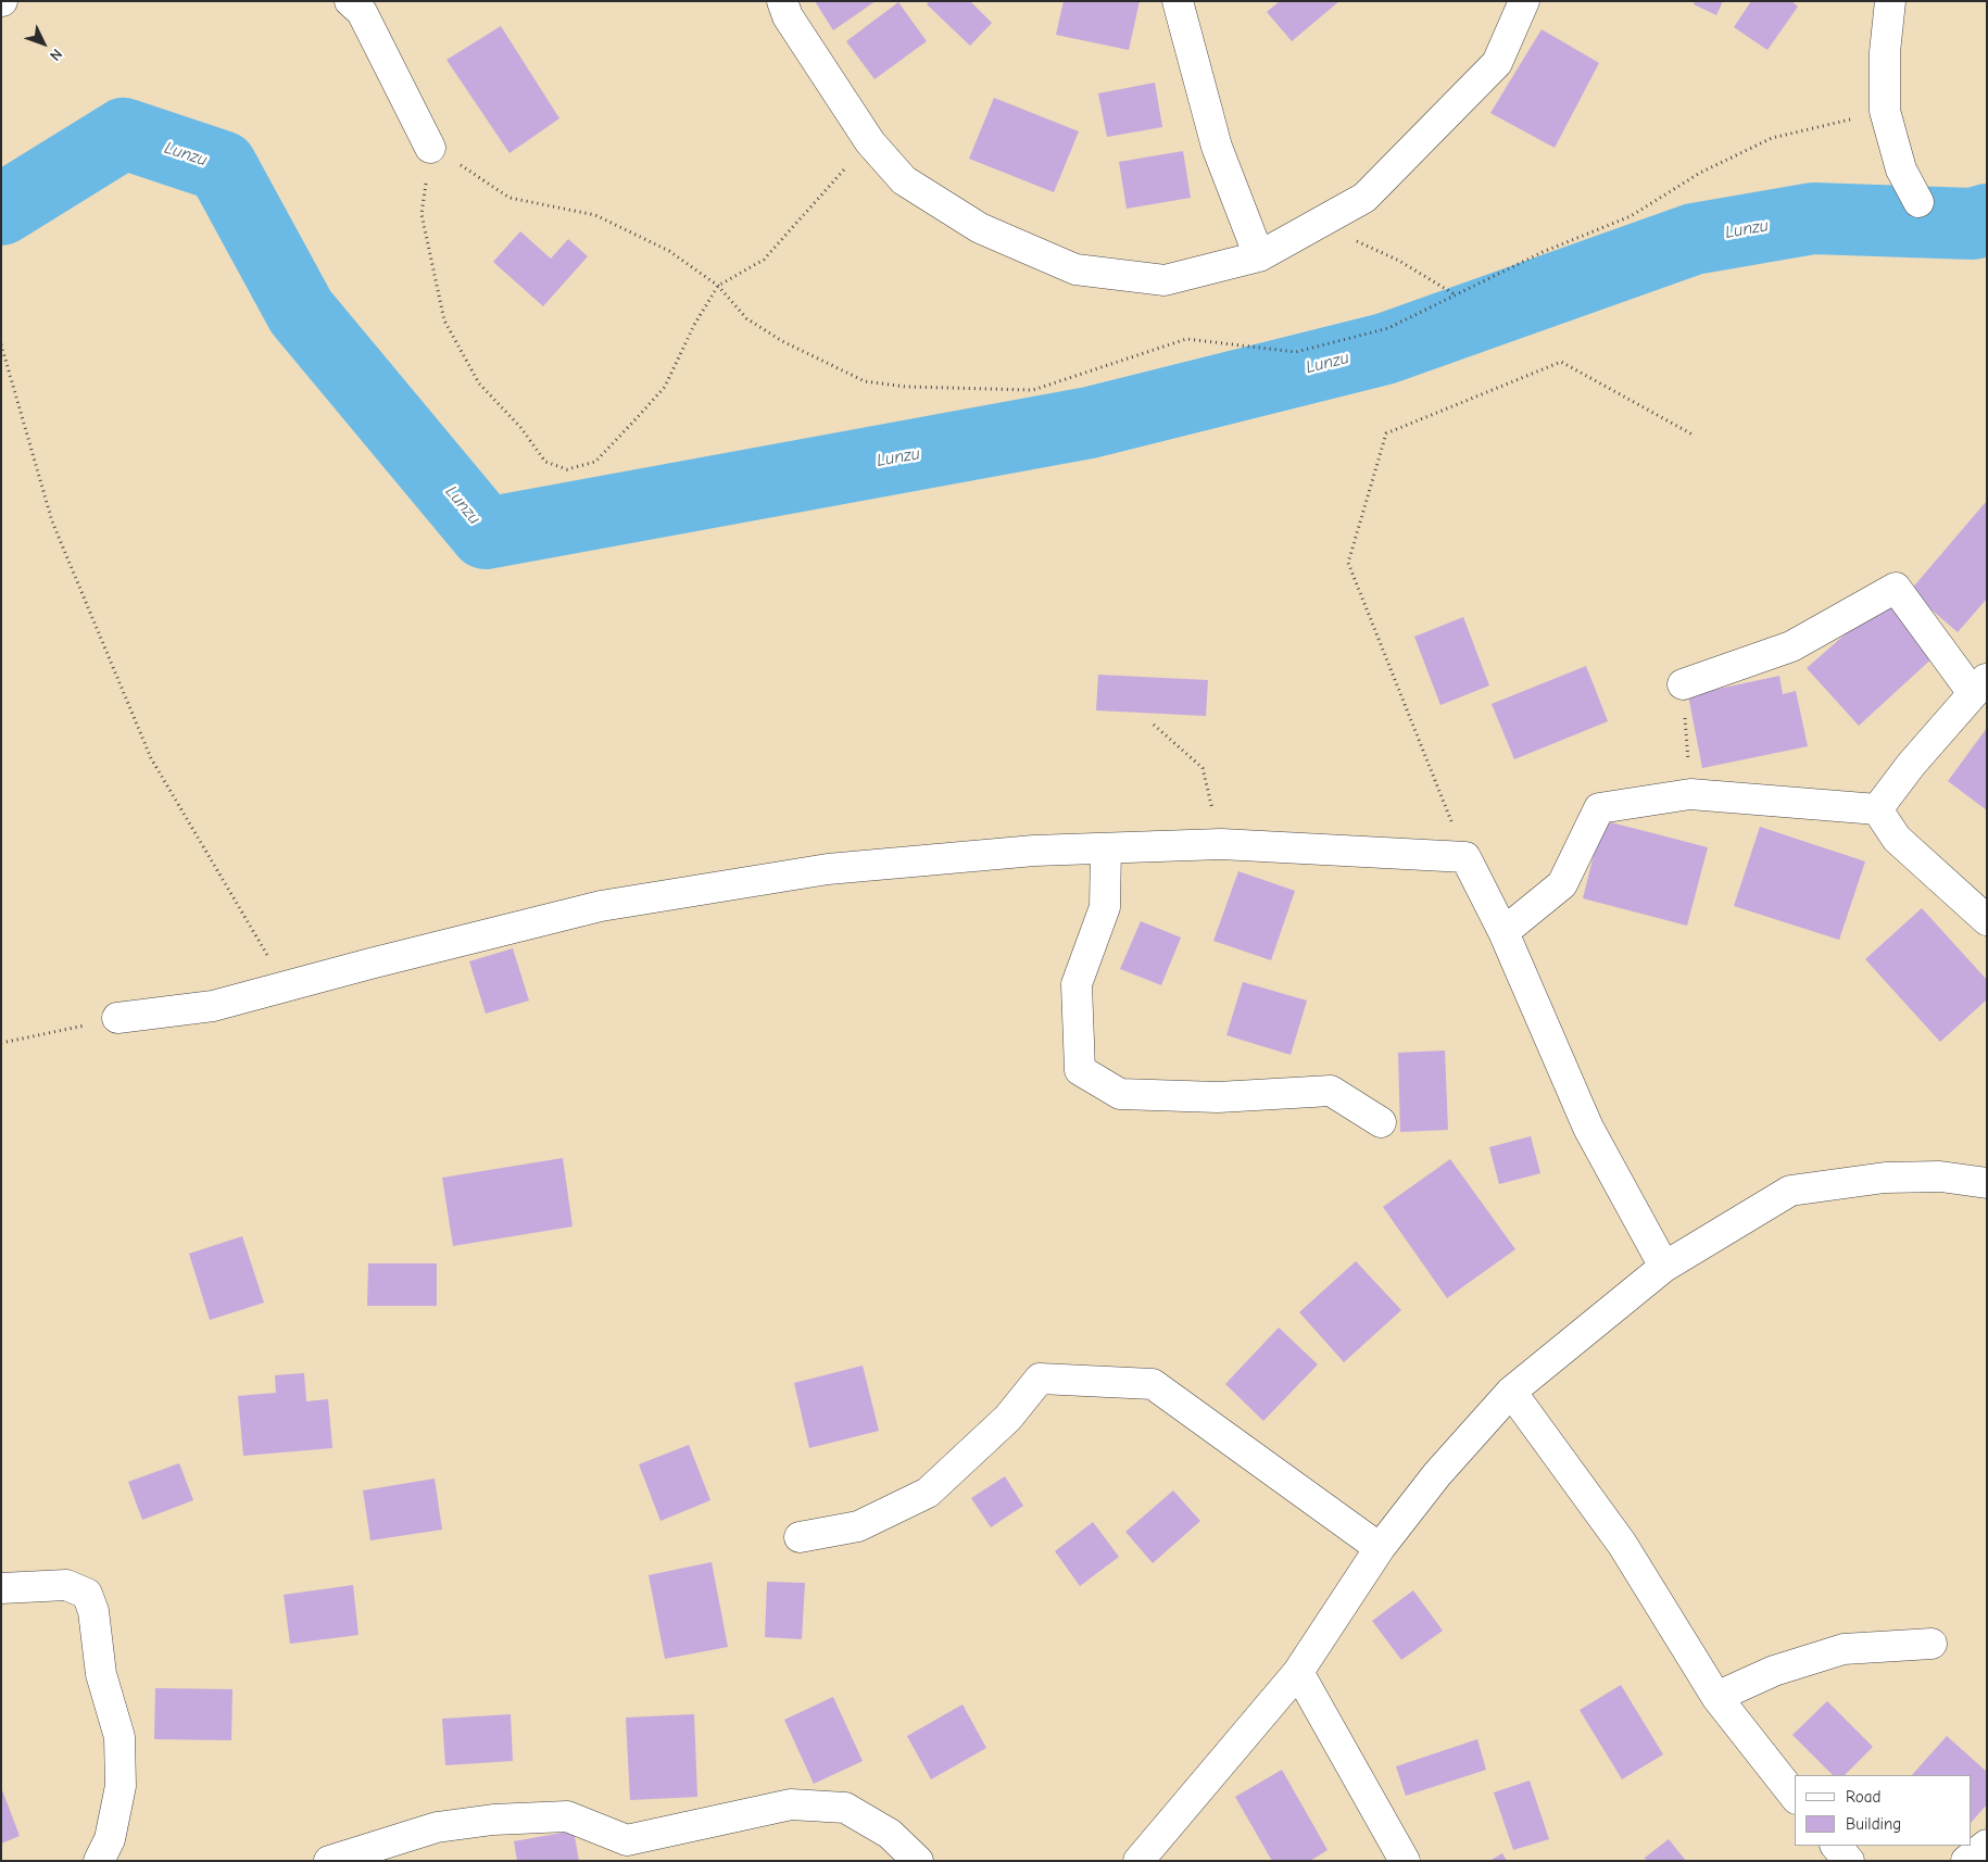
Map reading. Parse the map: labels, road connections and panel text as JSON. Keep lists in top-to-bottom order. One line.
{"water":["Lunzu"],"legend":["Road","Building"],"north":"bottom right"}
